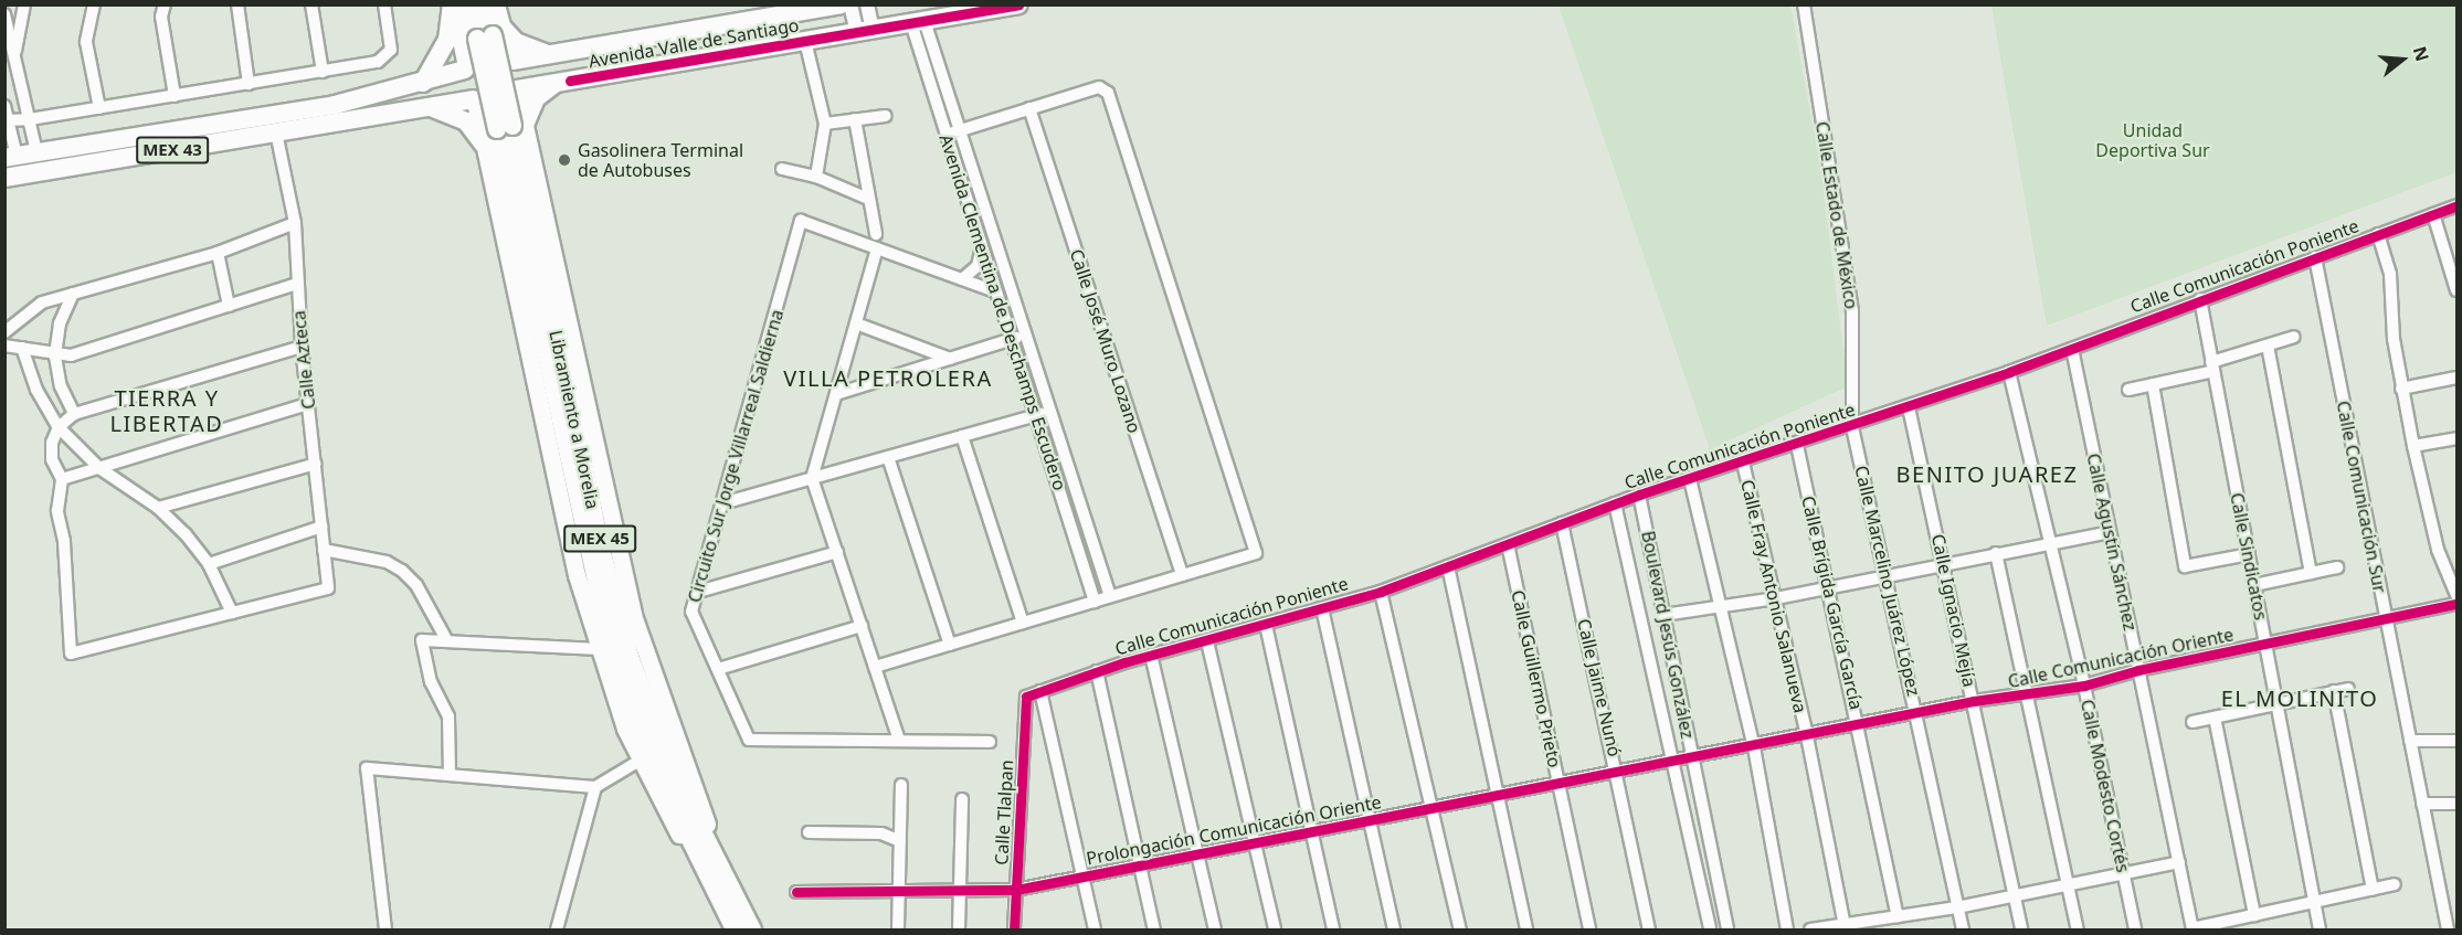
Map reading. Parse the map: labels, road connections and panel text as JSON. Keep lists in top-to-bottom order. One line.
{"streets":{"main road":["Avenida Valle de Santiago","MEX 43","Libramiento a Morelia","MEX 45"],"street":["Calle Estado de México","Calle Comunicación Poniente","Avenida Clementina de Deschamps Escudero","Calle José Muro Lozano","Calle Azteca","Circuito Sur Jorge Villarreal Saldierna","Calle Comunicación Sur","Calle Agustín Sánchez","Calle Sindicatos","Calle Marcelino Juárez López","Calle Fray Antonio Salanueva","Calle Brígida García García","Calle Ignacio Mejía","Boulevard Jesús González","Calle Comunicación Oriente","Calle Guillermo Prieto","Calle Jaime Nunó","Calle Modesto Cortés","Calle Tlalpan","Prolongación Comunicación Oriente"]},"crossings":[["Avenida Valle de Santiago","MEX 43"],["Avenida Valle de Santiago","Avenida Clementina de Deschamps Escudero"],["MEX 43","Calle Azteca"],["Calle Estado de México","Calle Comunicación Poniente"],["Calle Estado de México","Calle Marcelino Juárez López"],["Calle Comunicación Poniente","Calle Comunicación Sur"],["Calle Comunicación Poniente","Calle Agustín Sánchez"],["Calle Comunicación Poniente","Calle Sindicatos"],["Calle Comunicación Poniente","Calle Marcelino Juárez López"],["Calle Comunicación Poniente","Calle Fray Antonio Salanueva"],["Calle Comunicación Poniente","Calle Brígida García García"],["Calle Comunicación Poniente","Calle Ignacio Mejía"],["Calle Comunicación Poniente","Boulevard Jesús González"],["Calle Comunicación Poniente","Calle Guillermo Prieto"],["Calle Comunicación Poniente","Calle Jaime Nunó"],["Calle Comunicación Poniente","Calle Modesto Cortés"],["Calle Comunicación Poniente","Calle Tlalpan"],["Avenida Clementina de Deschamps Escudero","Circuito Sur Jorge Villarreal Saldierna"],["Calle Comunicación Sur","Calle Comunicación Oriente"],["Calle Agustín Sánchez","Calle Comunicación Oriente"],["Calle Sindicatos","Calle Comunicación Oriente"],["Calle Marcelino Juárez López","Calle Comunicación Oriente"],["Calle Fray Antonio Salanueva","Calle Comunicación Oriente"],["Calle Brígida García García","Calle Comunicación Oriente"],["Calle Ignacio Mejía","Calle Comunicación Oriente"],["Boulevard Jesús González","Calle Comunicación Oriente"],["Boulevard Jesús González","Prolongación Comunicación Oriente"],["Calle Comunicación Oriente","Calle Modesto Cortés"],["Calle Comunicación Oriente","Prolongación Comunicación Oriente"],["Calle Guillermo Prieto","Prolongación Comunicación Oriente"],["Calle Jaime Nunó","Prolongación Comunicación Oriente"],["Calle Tlalpan","Prolongación Comunicación Oriente"]],"districts":["VILLA PETROLERA","TIERRA Y LIBERTAD","BENITO JUAREZ","EL MOLINITO"],"parks":["Unidad Deportiva Sur"],"places":["Gasolinera Terminal de Autobuses"],"north":"right"}
